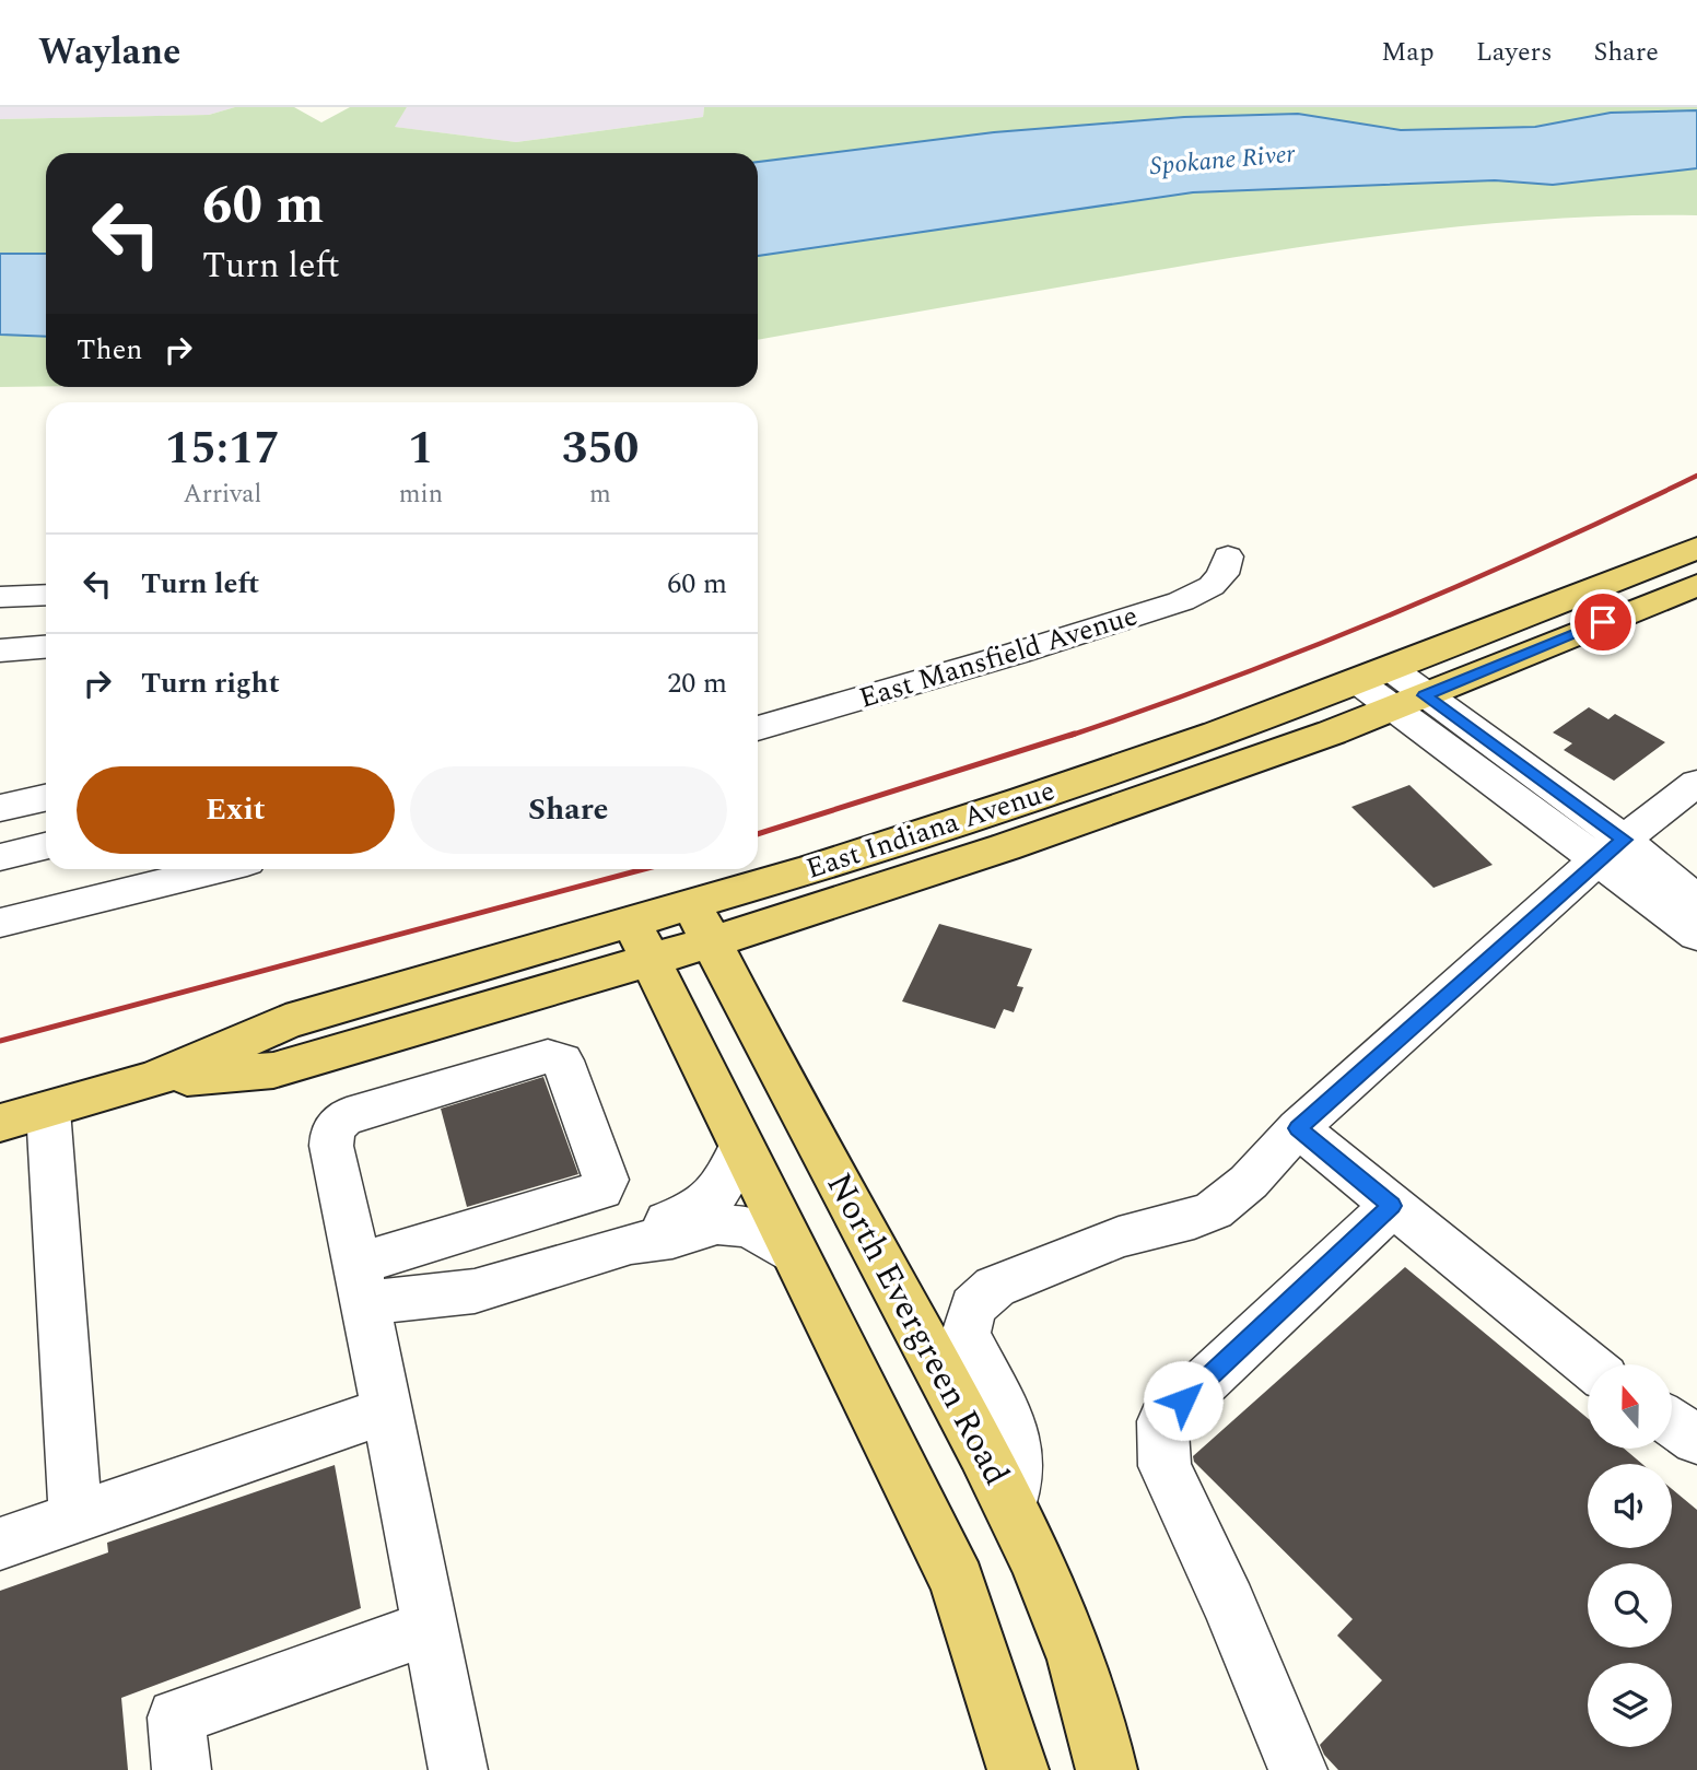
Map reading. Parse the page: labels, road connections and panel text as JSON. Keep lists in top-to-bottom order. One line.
{"streets":{"main road":["East Indiana Avenue","North Evergreen Road"],"street":["East Mansfield Avenue"]},"crossings":[["East Indiana Avenue","North Evergreen Road"]],"water":["Spokane River"],"north":"top","page":{"header":"Waylane","nav":["Map","Layers","Share"],"turn":["60 m","Turn left"],"then":"Then","eta":["15:17","Arrival","1","min","350","m"],"list":[{"name":"Turn left","value":"60 m"},{"name":"Turn right","value":"20 m"}],"buttons":["Exit","Share"]}}
